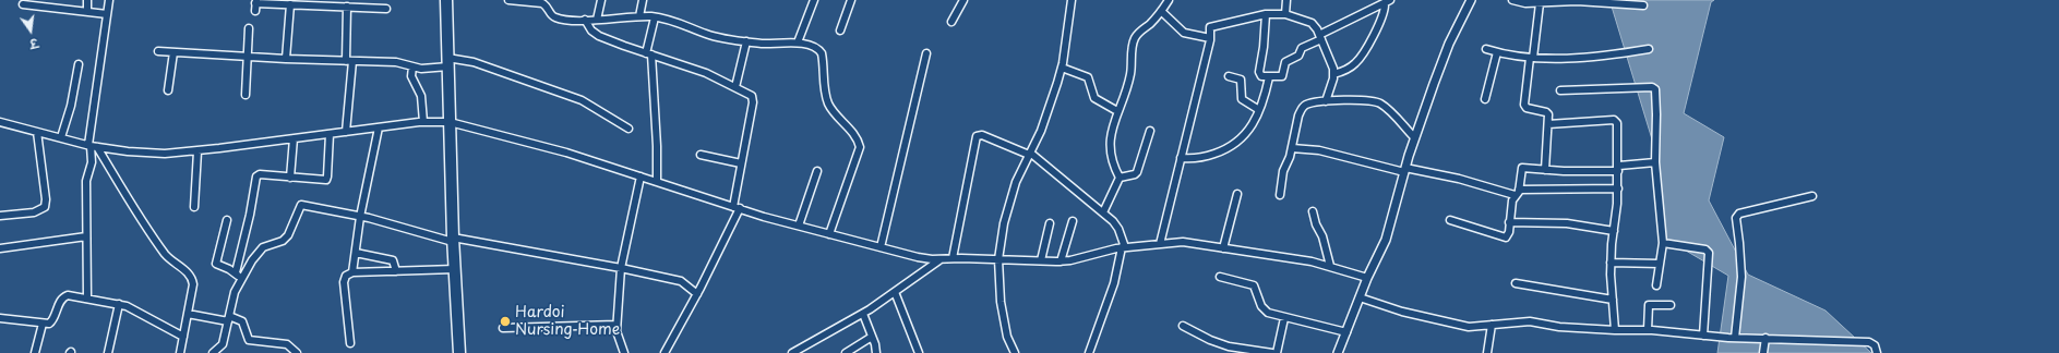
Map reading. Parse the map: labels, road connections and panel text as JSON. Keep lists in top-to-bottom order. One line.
{"places":["Hardoi Nursing Home"],"north":"bottom"}
